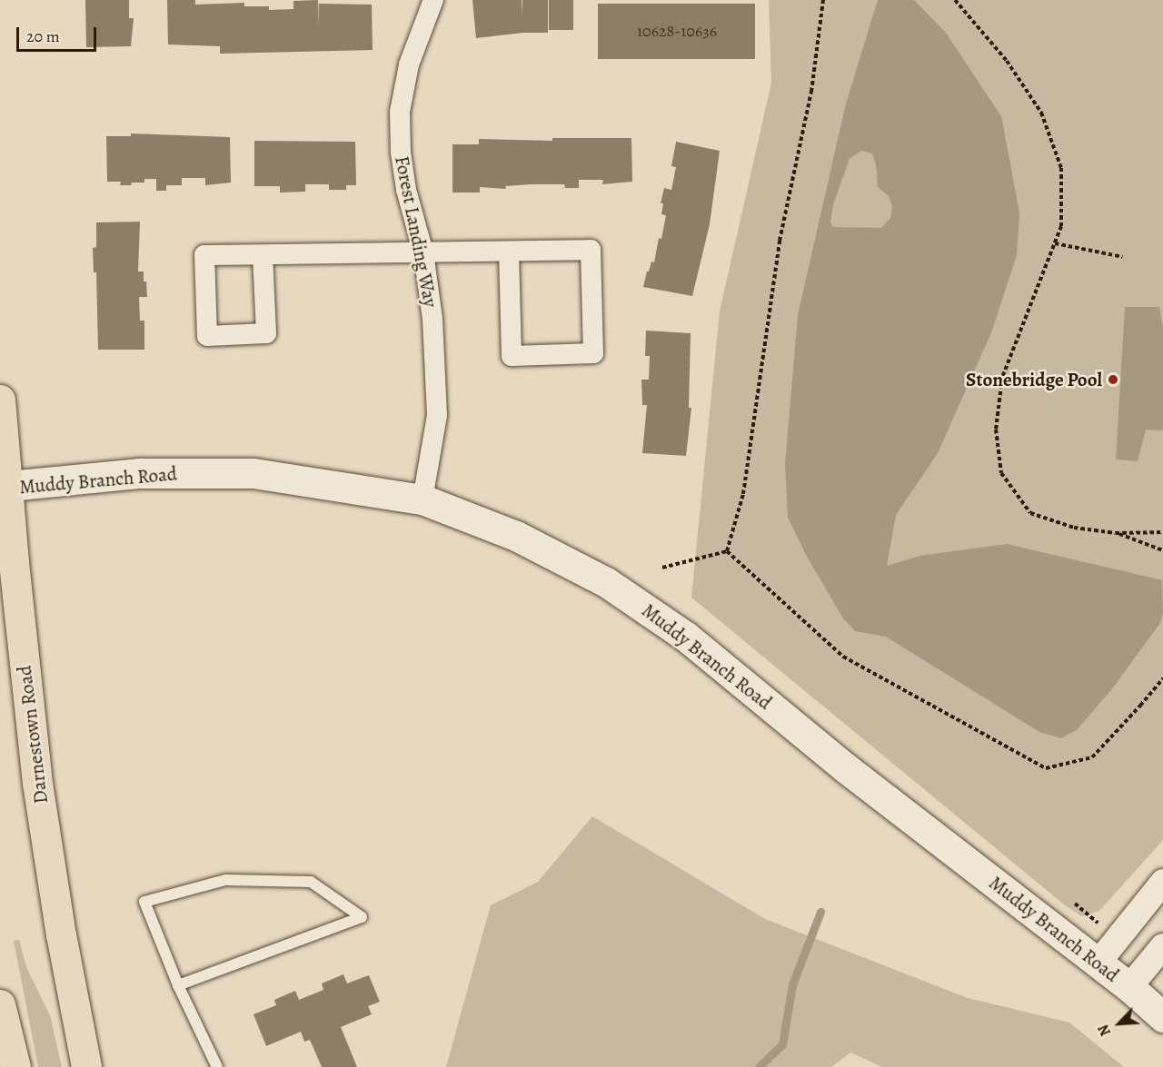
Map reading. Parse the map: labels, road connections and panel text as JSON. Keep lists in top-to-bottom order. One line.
{"streets":{"main road":["Muddy Branch Road","Darnestown Road"],"street":["Forest Landing Way"]},"crossings":[["Forest Landing Way","Muddy Branch Road"],["Muddy Branch Road","Darnestown Road"]],"places":["Stonebridge Pool"],"house_numbers":["10628-10636"],"scale_bar":"20 m","north":"bottom left"}
